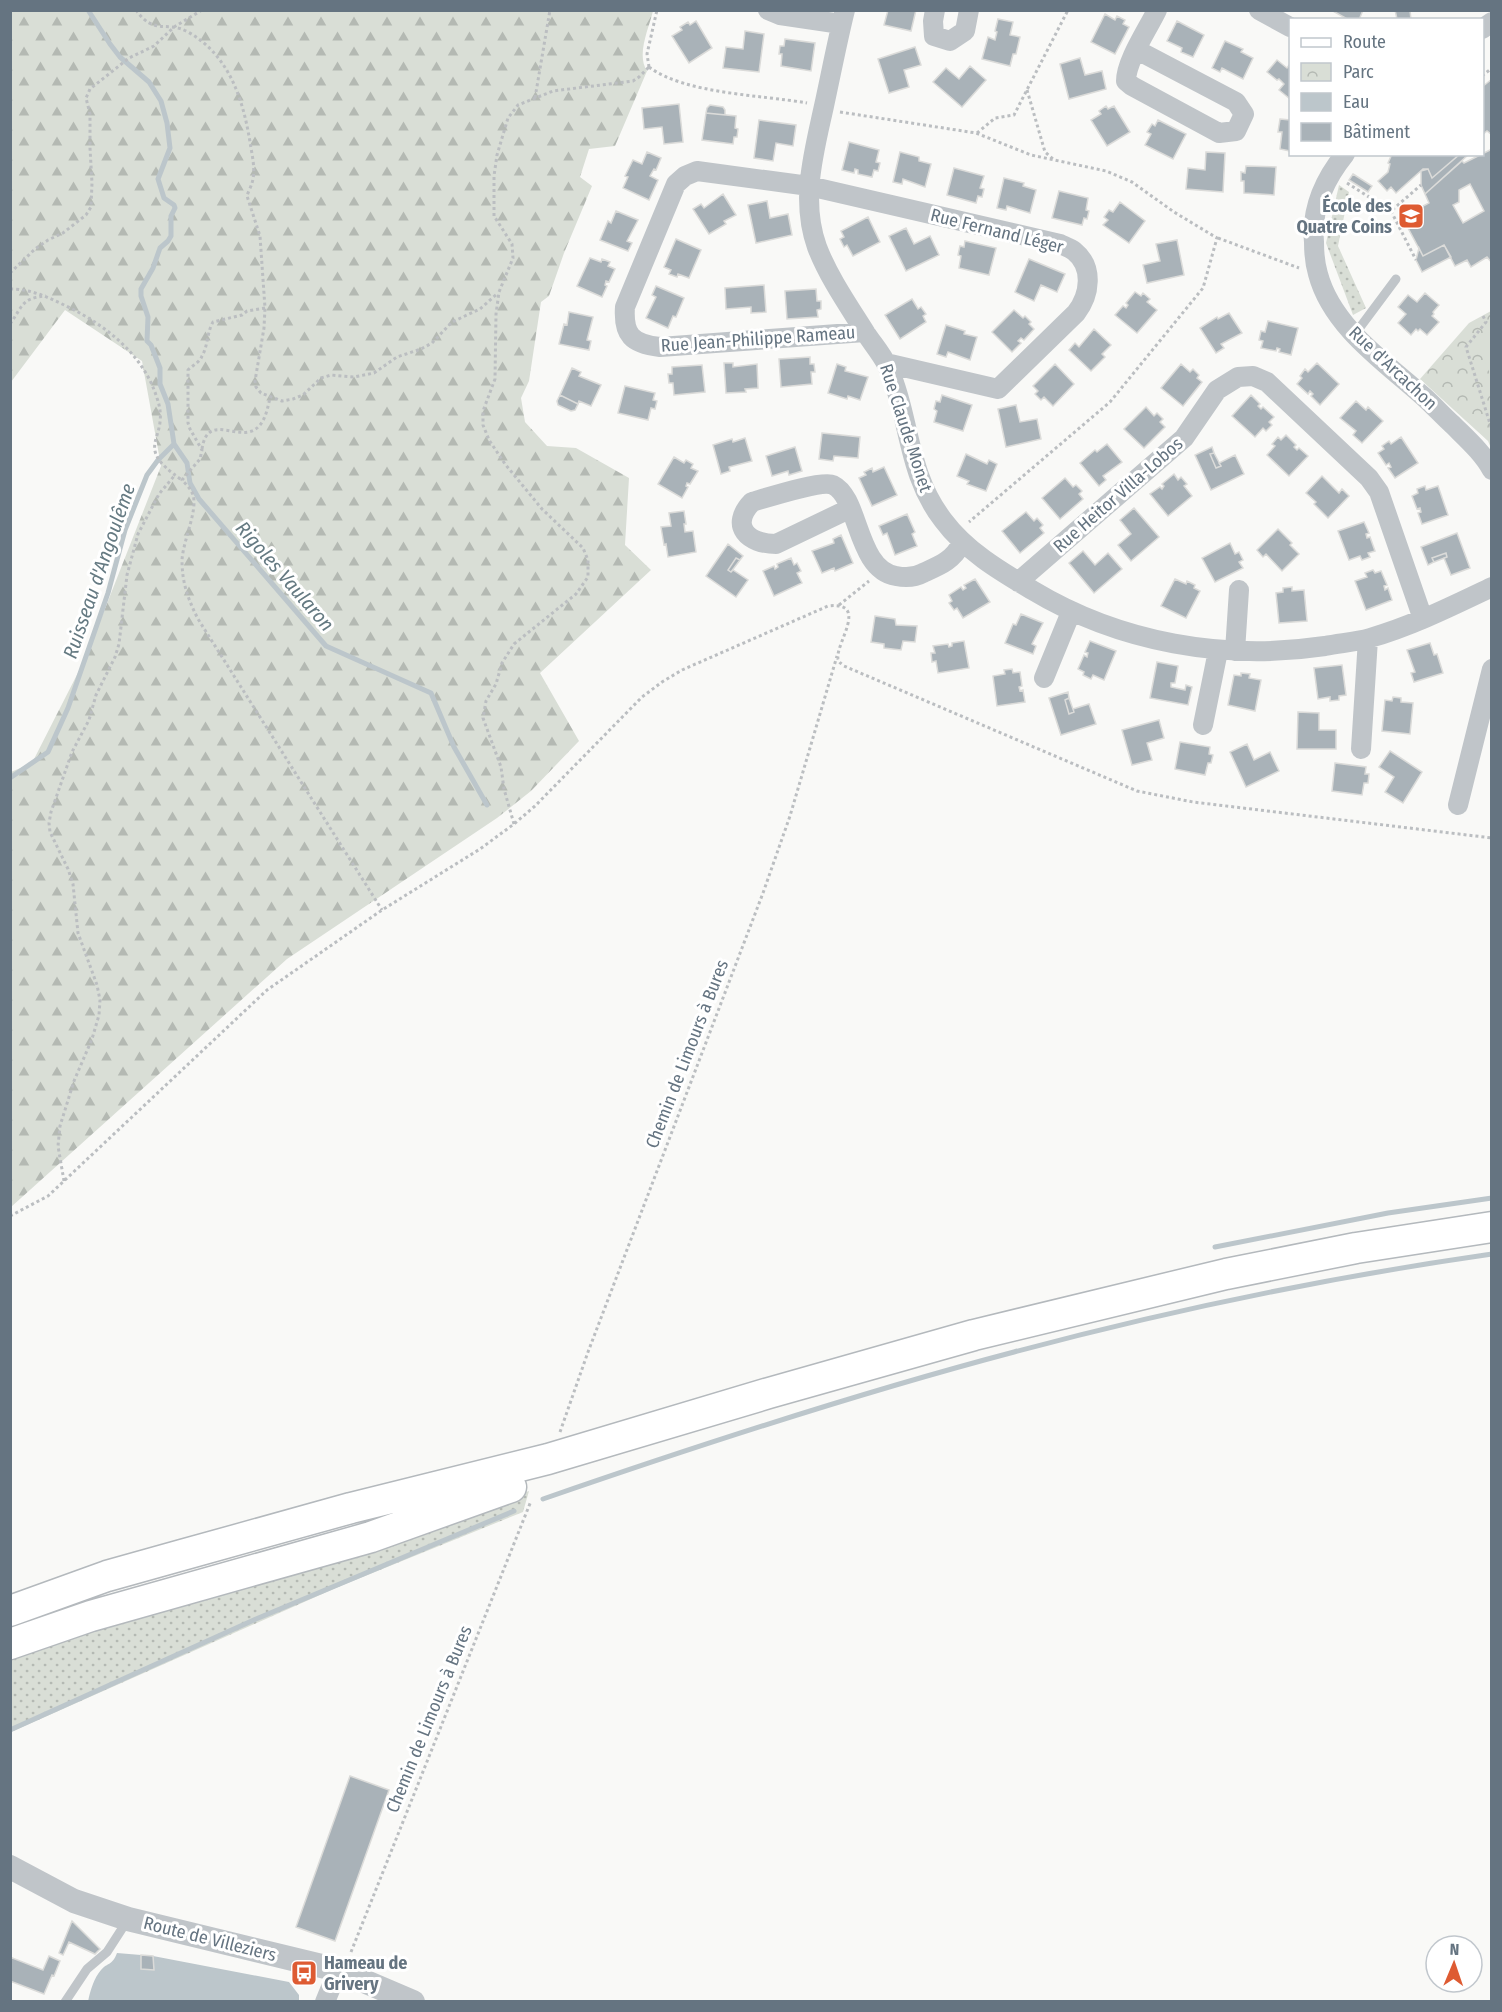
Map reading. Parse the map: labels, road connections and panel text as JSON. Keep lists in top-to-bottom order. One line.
{"streets":{"street":["Rue Fernand Léger","Rue Jean-Philippe Rameau","Rue d'Arcachon","Rue Claude Monet","Rue Heitor Villa-Lobos","Route de Villeziers"],"path":["Chemin de Limours à Bures"]},"crossings":[["Rue Fernand Léger","Rue Jean-Philippe Rameau"],["Rue Fernand Léger","Rue Claude Monet"],["Rue Jean-Philippe Rameau","Rue Claude Monet"],["Rue Claude Monet","Rue Heitor Villa-Lobos"],["Chemin de Limours à Bures","Route de Villeziers"]],"water":["Ruisseau d'Angoulême","Rigoles Vaularon"],"places":{"school or university":["École des Quatre Coins"],"bus stop":["Hameau de Grivery"]},"legend":["Route","Parc","Eau","Bâtiment"],"north":"top"}
